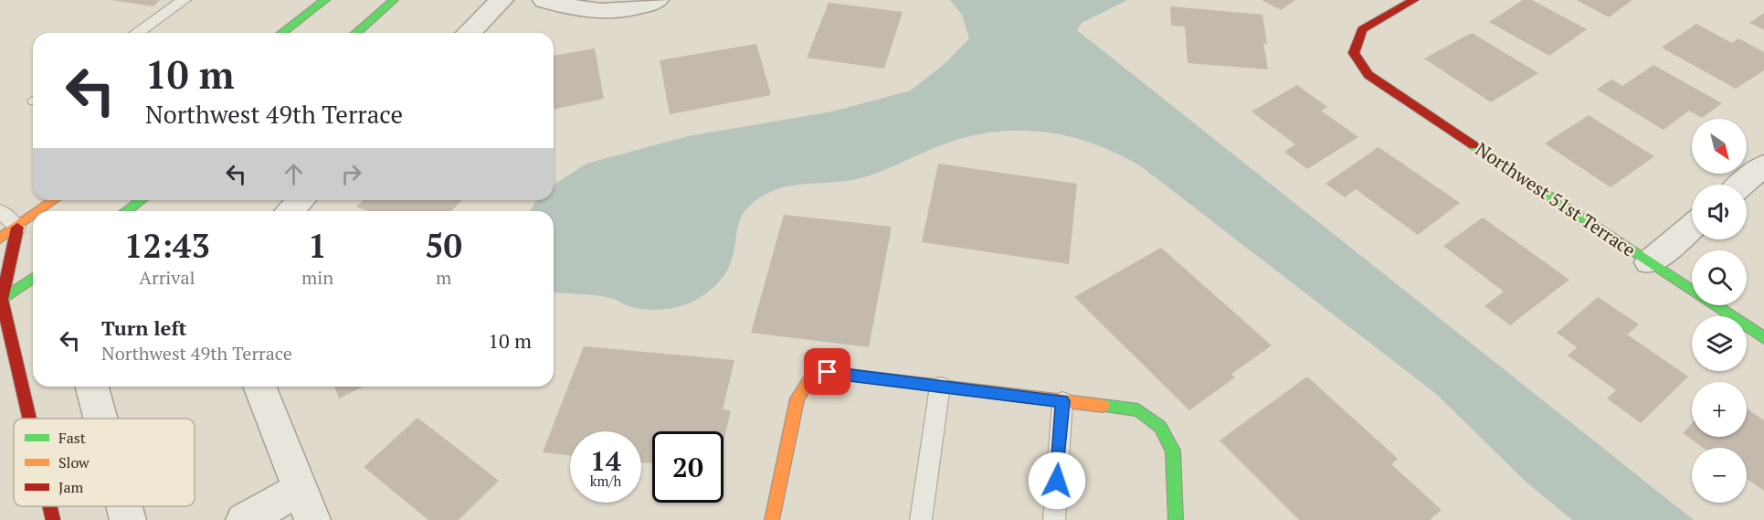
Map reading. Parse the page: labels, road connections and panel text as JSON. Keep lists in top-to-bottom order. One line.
{"streets":{"street":["Northwest 51st Terrace"]},"legend":["Fast","Slow","Jam"],"north":"bottom right","page":{"turn":["10 m","Northwest 49th Terrace"],"map_buttons":["+","−"],"eta":["12:43","Arrival","1","min","50","m"],"list":[{"name":"Turn left","note":"Northwest 49th Terrace","value":"10 m"}],"speed":"14 km/h","limit":"20"}}
